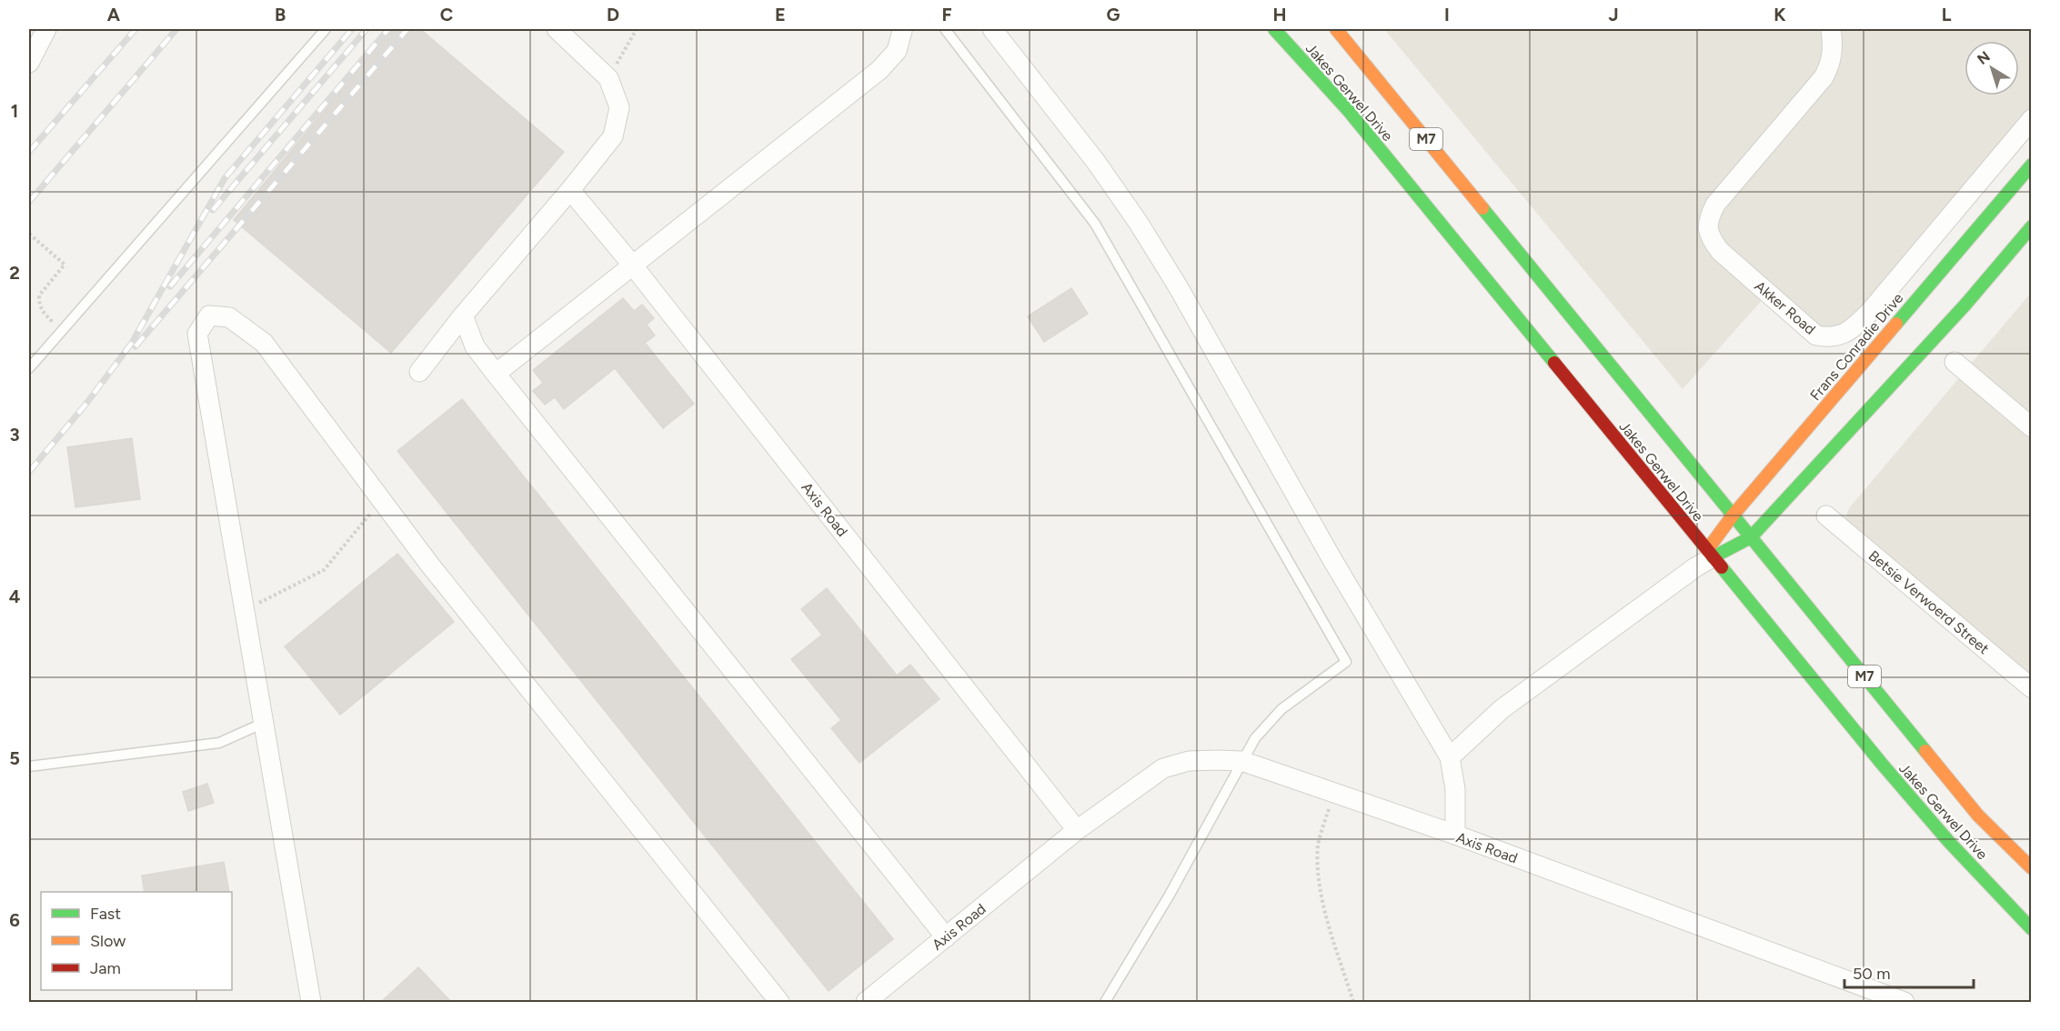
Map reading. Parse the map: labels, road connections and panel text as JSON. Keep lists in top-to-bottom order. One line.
{"streets":{"main road":["Jakes Gerwel Drive","M7","Frans Conradie Drive"],"street":["Akker Road","Axis Road","Betsie Verwoerd Street"]},"crossings":[["Jakes Gerwel Drive","Frans Conradie Drive"]],"legend":["Fast","Slow","Jam"],"scale_bar":"50 m","north":"top left","grid":{"columns":["A","B","C","D","E","F","G","H","I","J","K","L"],"rows":["1","2","3","4","5","6"]}}
